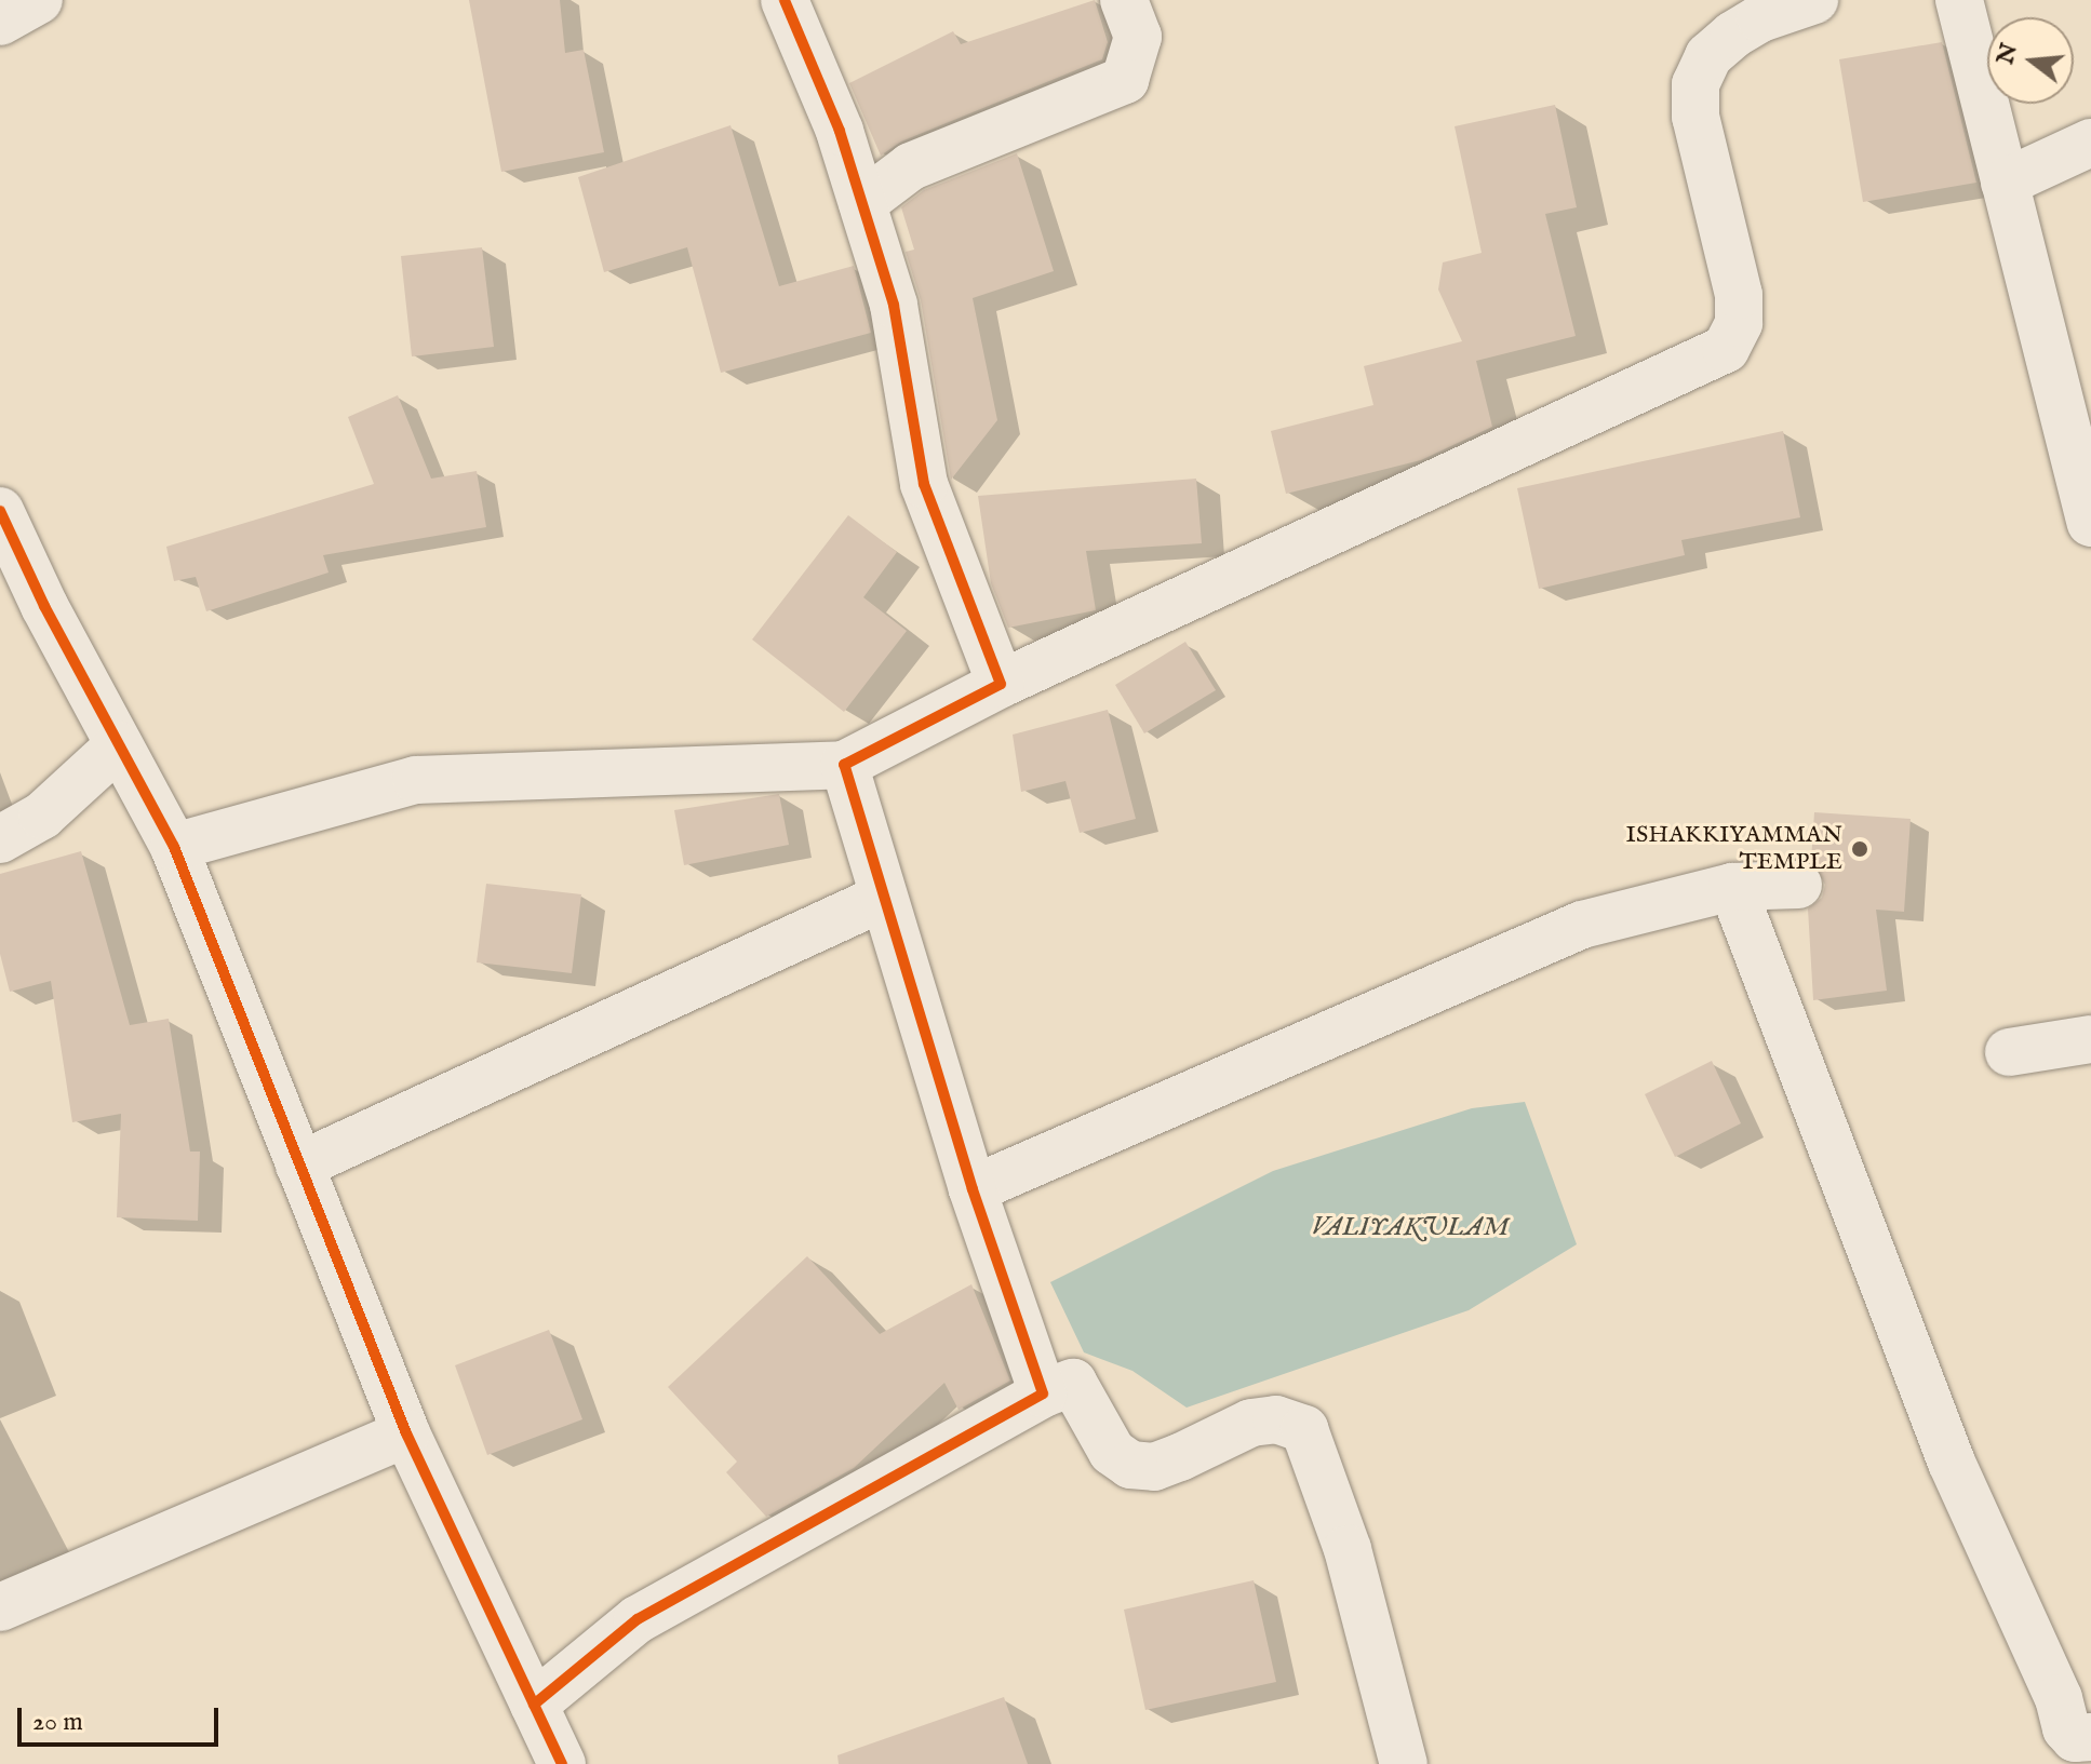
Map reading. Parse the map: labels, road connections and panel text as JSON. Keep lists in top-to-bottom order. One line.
{"water":["VALIYAKULAM"],"places":["ISHAKKIYAMMAN TEMPLE"],"scale_bar":"20 m","north":"left"}
